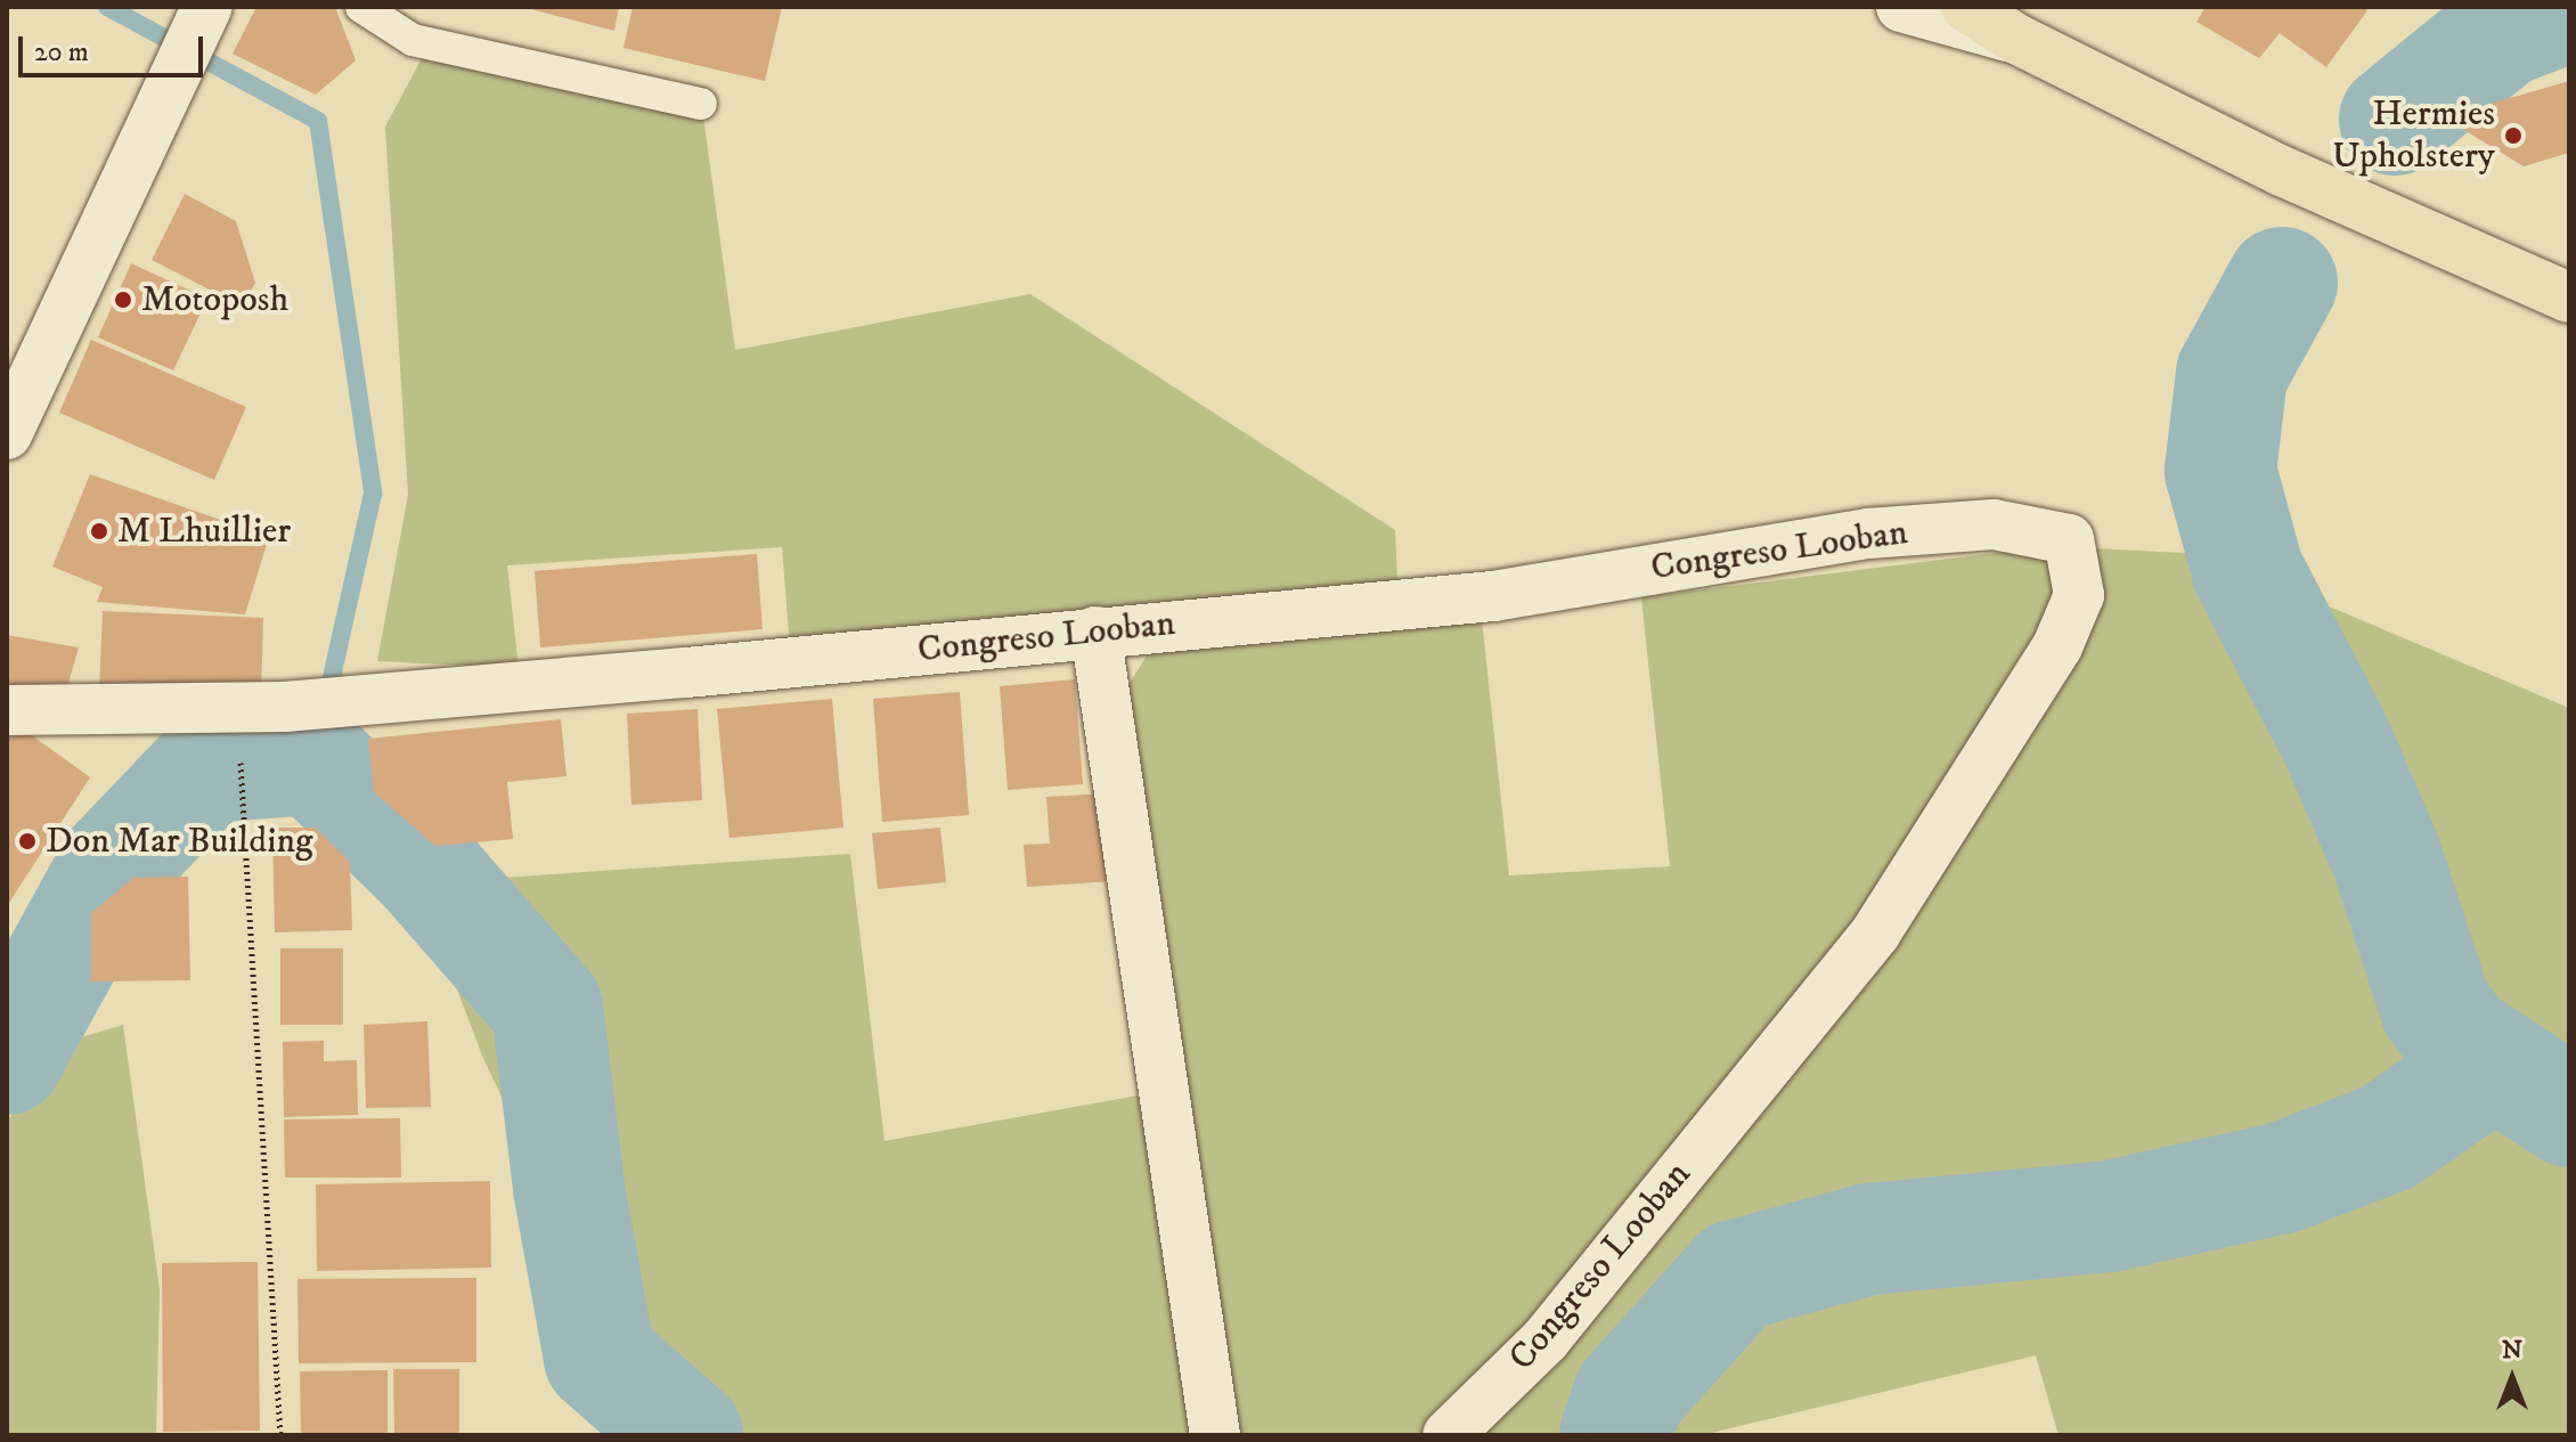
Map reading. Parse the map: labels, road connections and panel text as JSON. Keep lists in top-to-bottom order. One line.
{"streets":{"street":["Congreso Looban"]},"places":["Hermies Upholstery","Motoposh","M Lhuillier","Don Mar Building"],"scale_bar":"20 m","north":"top"}
